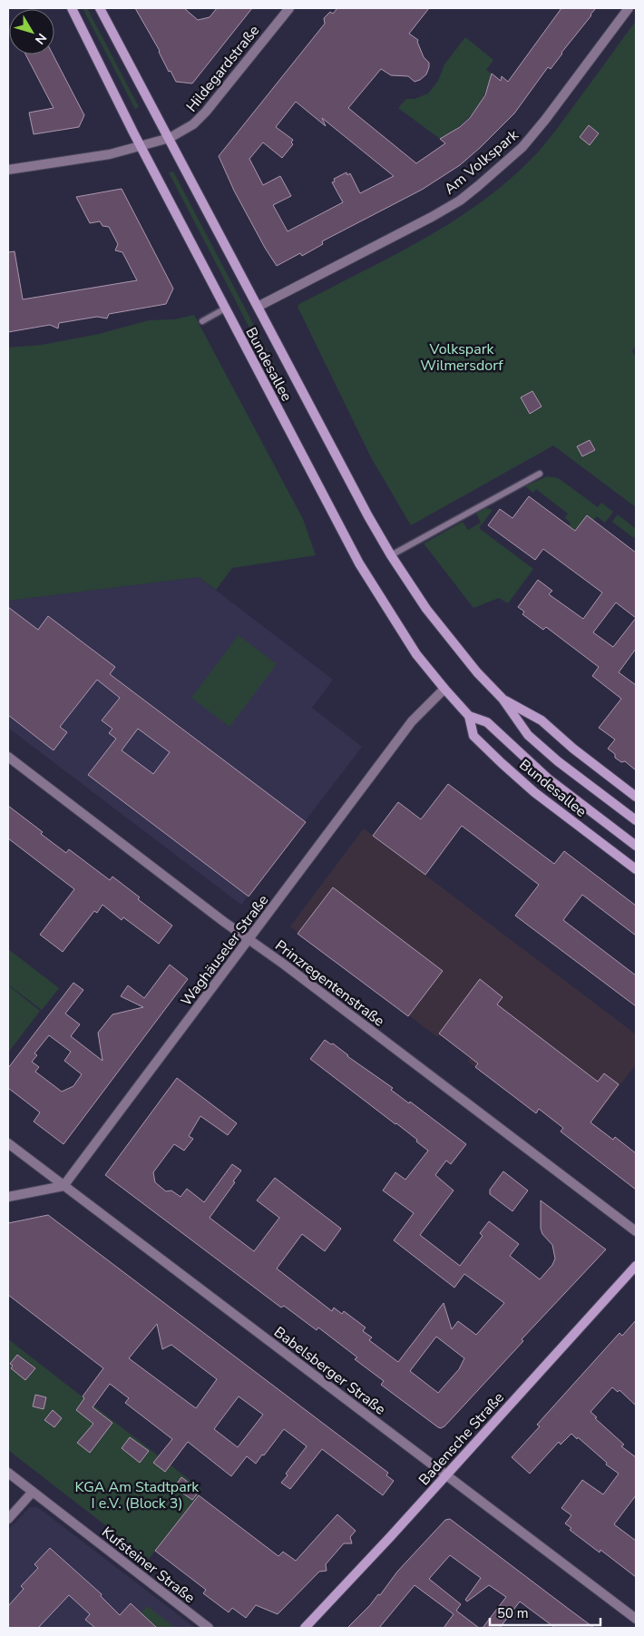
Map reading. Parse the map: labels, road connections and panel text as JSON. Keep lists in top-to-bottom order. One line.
{"streets":{"main road":["Bundesallee","Badensche Straße"],"street":["Hildegardstraße","Am Volkspark","Waghäuseler Straße","Prinzregentenstraße","Babelsberger Straße","Kufsteiner Straße"]},"crossings":[["Hildegardstraße","Bundesallee"],["Am Volkspark","Bundesallee"],["Bundesallee","Waghäuseler Straße"],["Waghäuseler Straße","Prinzregentenstraße"],["Waghäuseler Straße","Babelsberger Straße"],["Babelsberger Straße","Badensche Straße"]],"parks":["Volkspark Wilmersdorf","KGA Am Stadtpark I e.V. (Block 3)"],"scale_bar":"50 m","north":"bottom right"}
